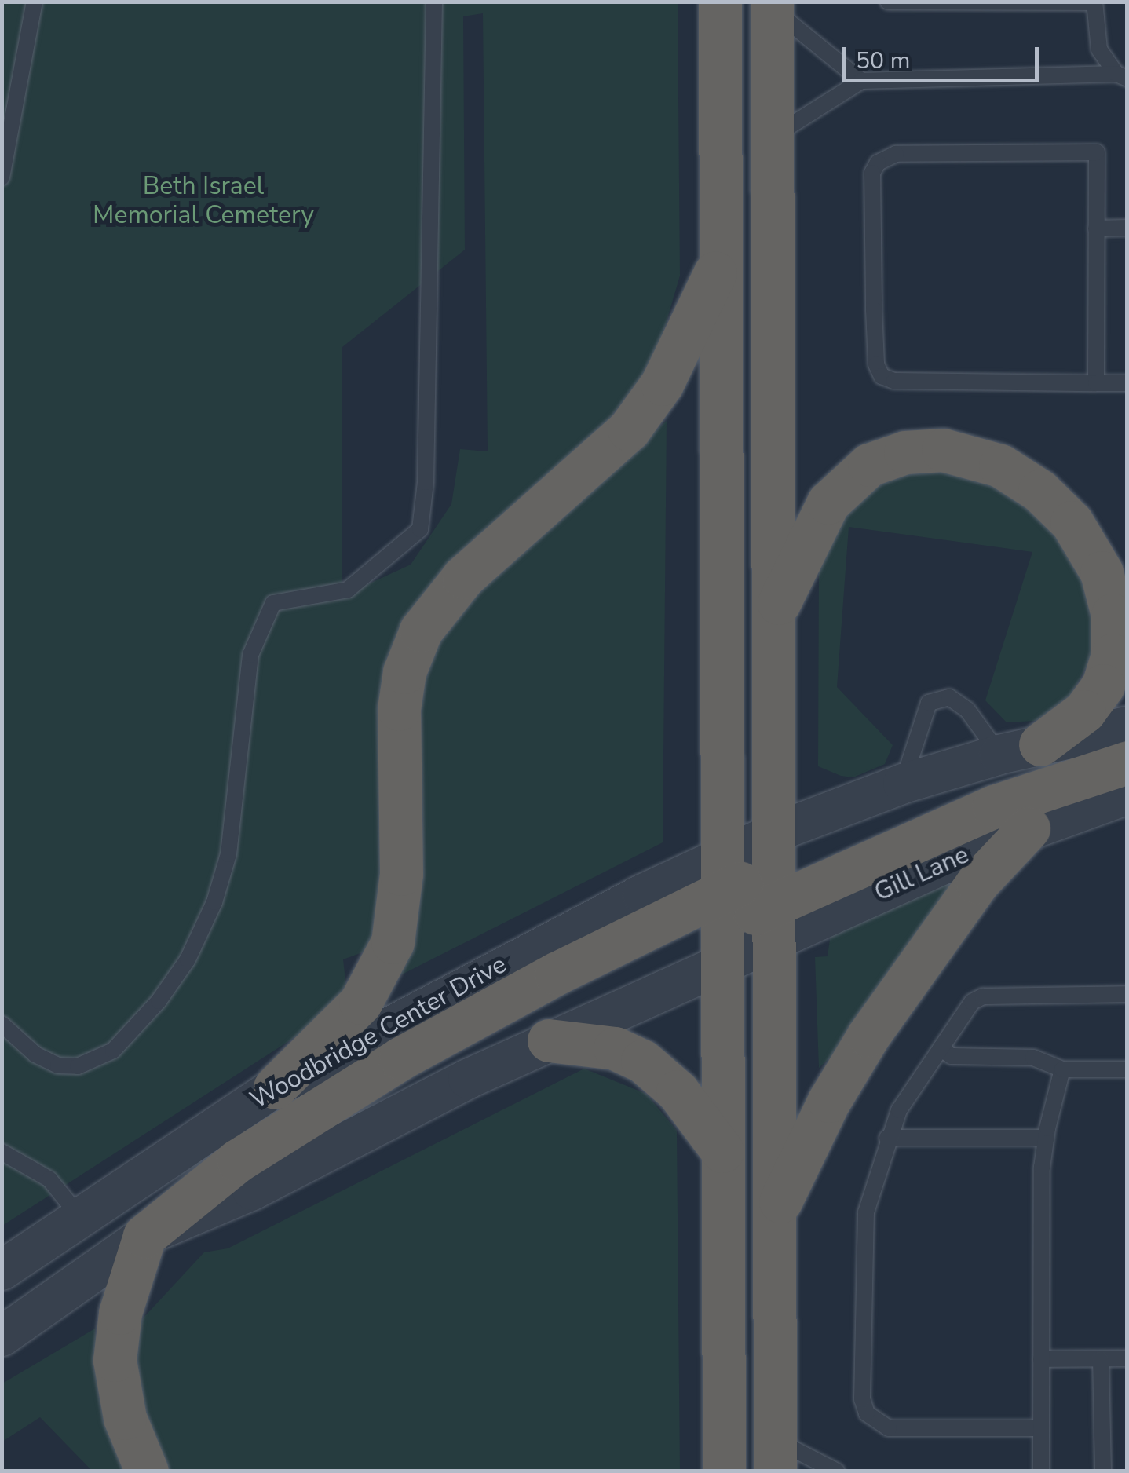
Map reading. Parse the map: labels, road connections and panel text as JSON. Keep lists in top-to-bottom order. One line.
{"streets":{"street":["Gill Lane","Woodbridge Center Drive"]},"parks":["Beth Israel Memorial Cemetery"],"scale_bar":"50 m"}
